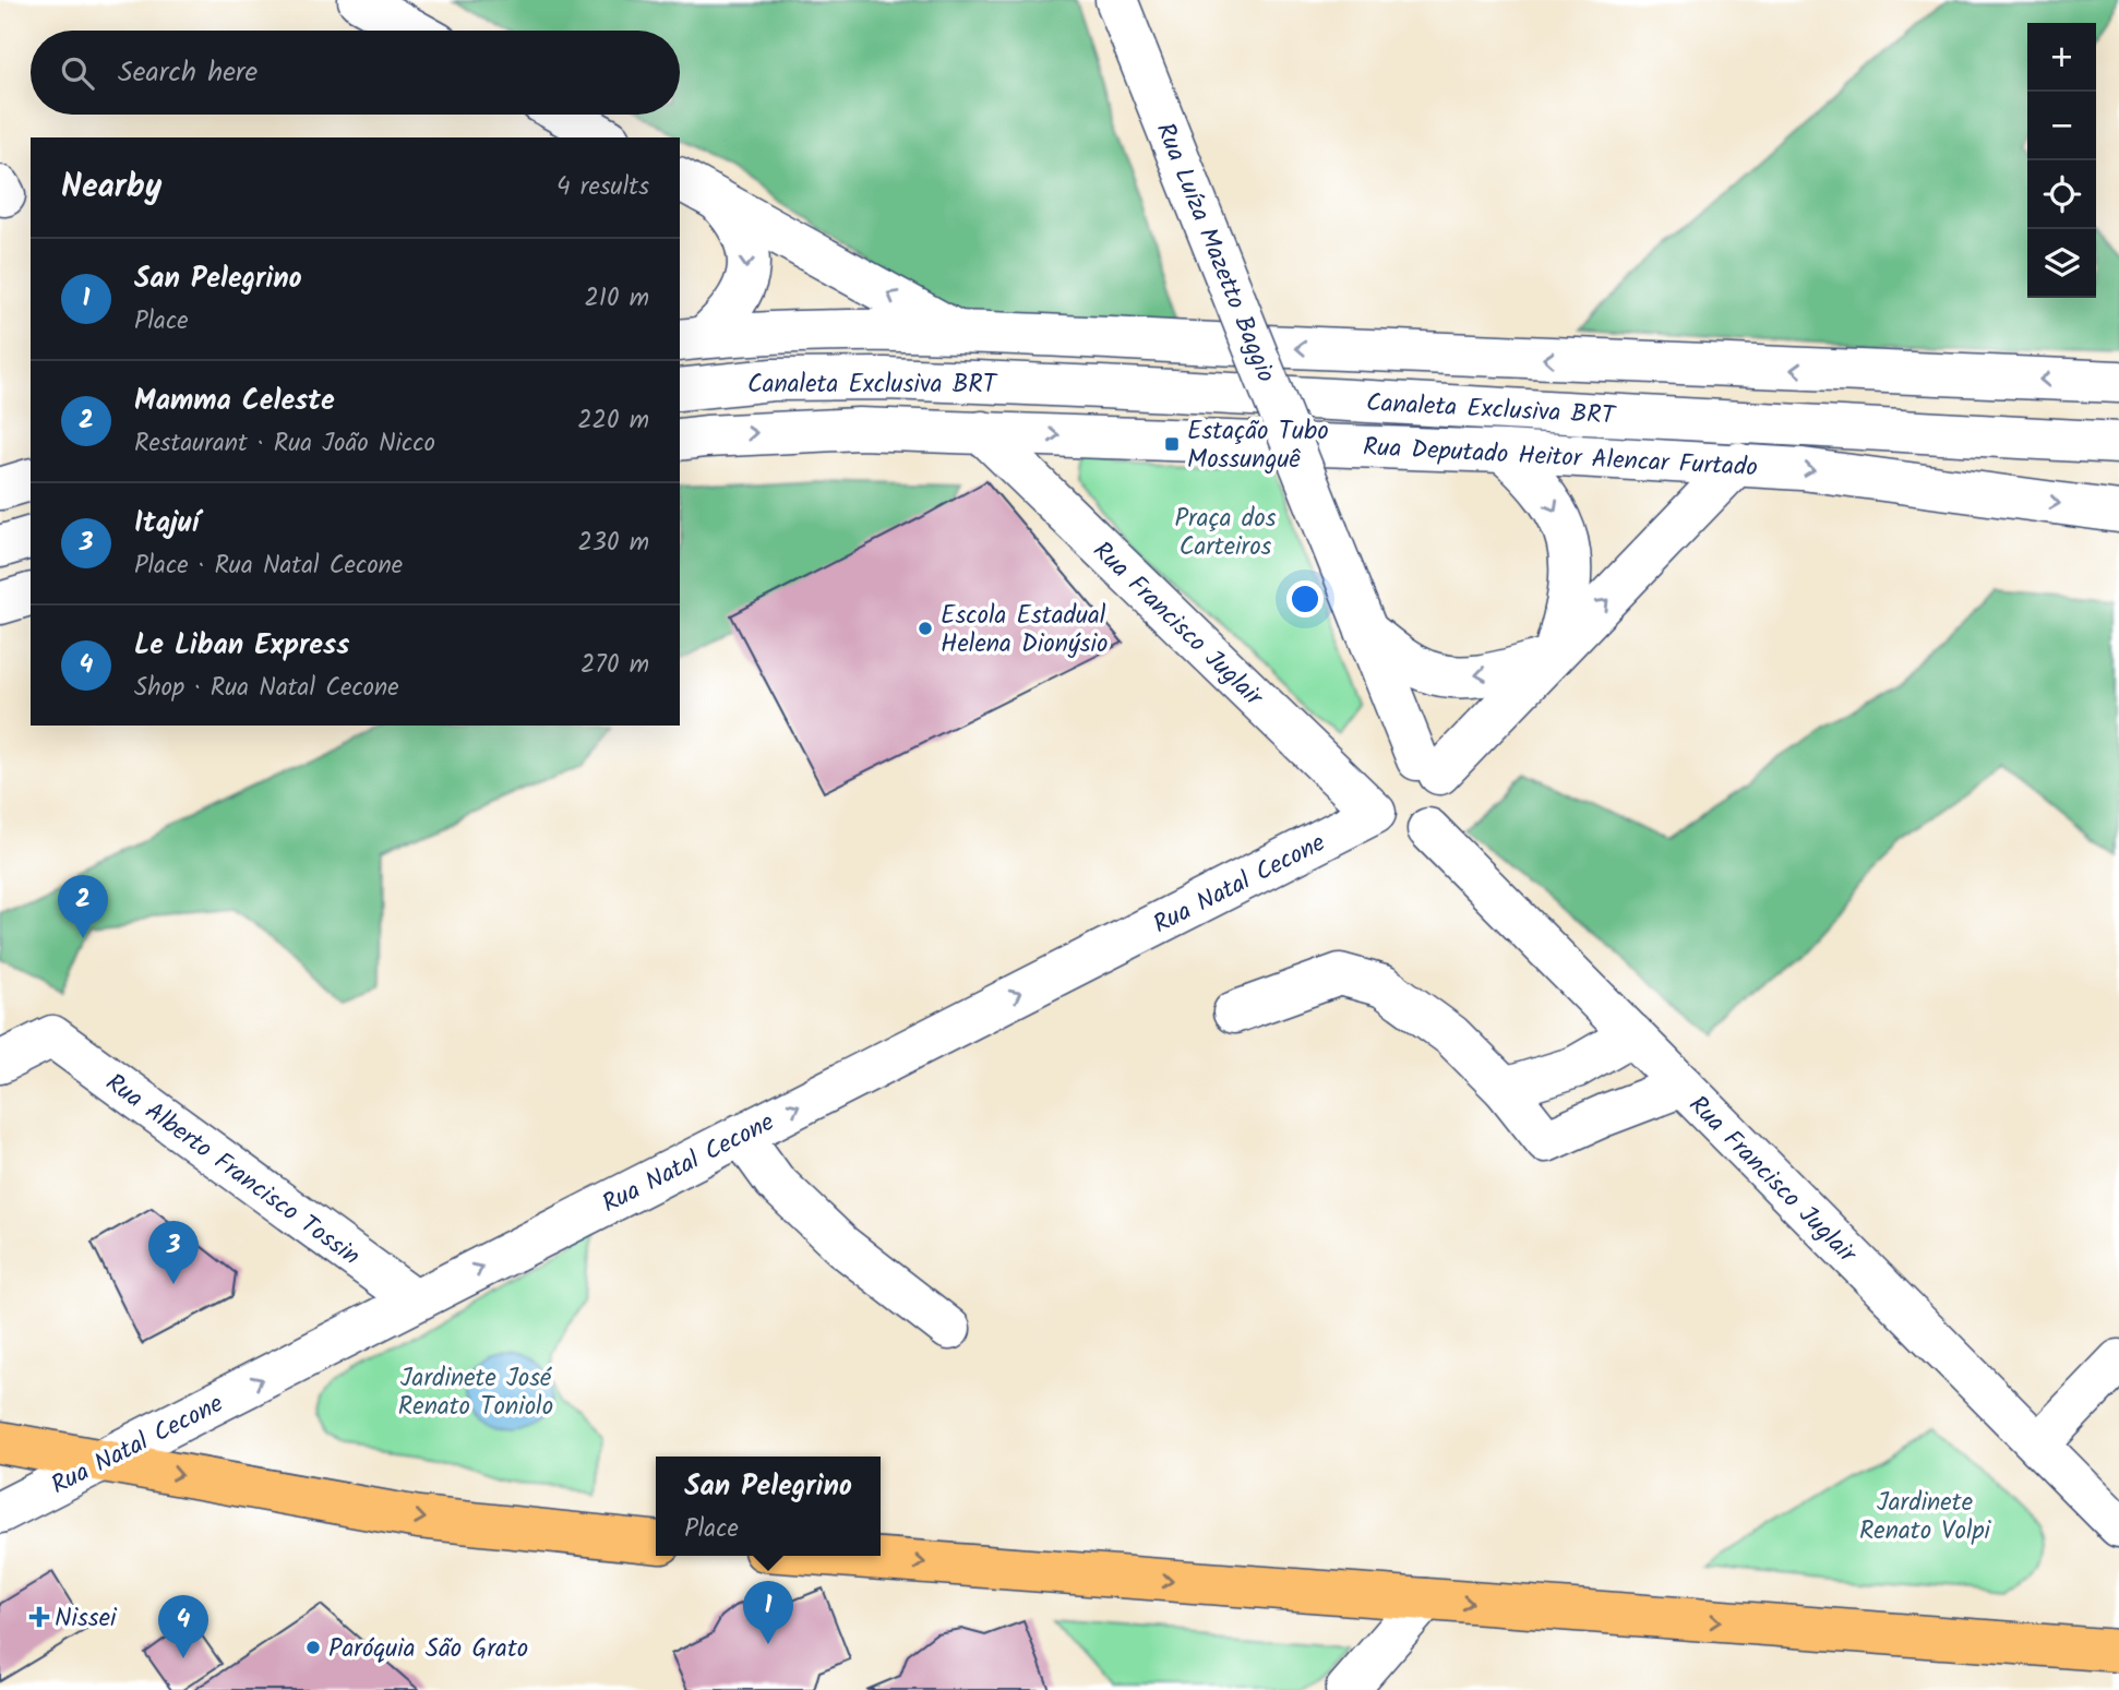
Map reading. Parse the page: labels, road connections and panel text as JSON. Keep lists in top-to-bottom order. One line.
{"streets":{"street":["Rua Luíza Mazetto Baggio","Canaleta Exclusiva BRT","Rua Deputado Heitor Alencar Furtado","Rua Francisco Juglair","Rua Natal Cecone","Rua Alberto Francisco Tossin"]},"crossings":[["Rua Luíza Mazetto Baggio","Rua Francisco Juglair"],["Rua Luíza Mazetto Baggio","Rua Natal Cecone"],["Rua Deputado Heitor Alencar Furtado","Rua Francisco Juglair"],["Rua Francisco Juglair","Rua Natal Cecone"],["Rua Natal Cecone","Rua Alberto Francisco Tossin"]],"one_way":["Rua Natal Cecone"],"parks":["Praça dos Carteiros","Jardinete José Renato Toniolo","Jardinete Renato Volpi"],"places":{"transit":["Estação Tubo Mossunguê"],"other":["Escola Estadual Helena Dionýsio","Paróquia São Grato"],"health":["Nissei"]},"page":{"map_buttons":["+","−"],"search":"Search here","heading":["Nearby","4 results"],"list":[{"mark":"1","name":"San Pelegrino","note":"Place","value":"210 m"},{"mark":"2","name":"Mamma Celeste","note":"Restaurant · Rua João Nicco","value":"220 m"},{"mark":"3","name":"Itajuí","note":"Place · Rua Natal Cecone","value":"230 m"},{"mark":"4","name":"Le Liban Express","note":"Shop · Rua Natal Cecone","value":"270 m"}],"pins":["2","3","1","4"],"popup":["San Pelegrino","Place"]}}
